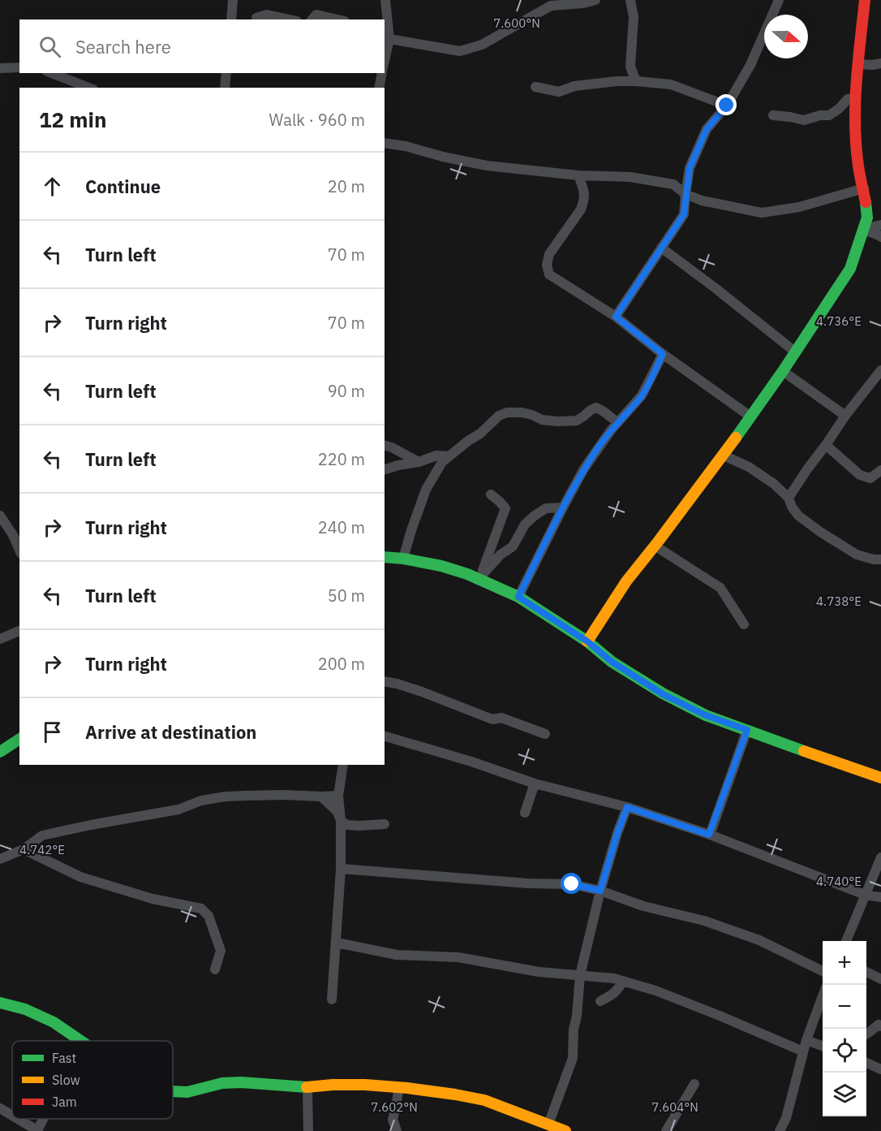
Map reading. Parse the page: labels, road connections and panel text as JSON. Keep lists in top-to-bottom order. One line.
{"legend":["Fast","Slow","Jam"],"north":"right","page":{"search":"Search here","heading":["12 min","Walk · 960 m"],"list":[["Continue","20 m"],["Turn left","70 m"],["Turn right","70 m"],["Turn left","90 m"],["Turn left","220 m"],["Turn right","240 m"],["Turn left","50 m"],["Turn right","200 m"],"Arrive at destination"],"map_buttons":["+","−"]},"coordinates":["7.600°N","4.736°E","4.738°E","4.742°E","4.740°E","7.602°N","7.604°N"]}
